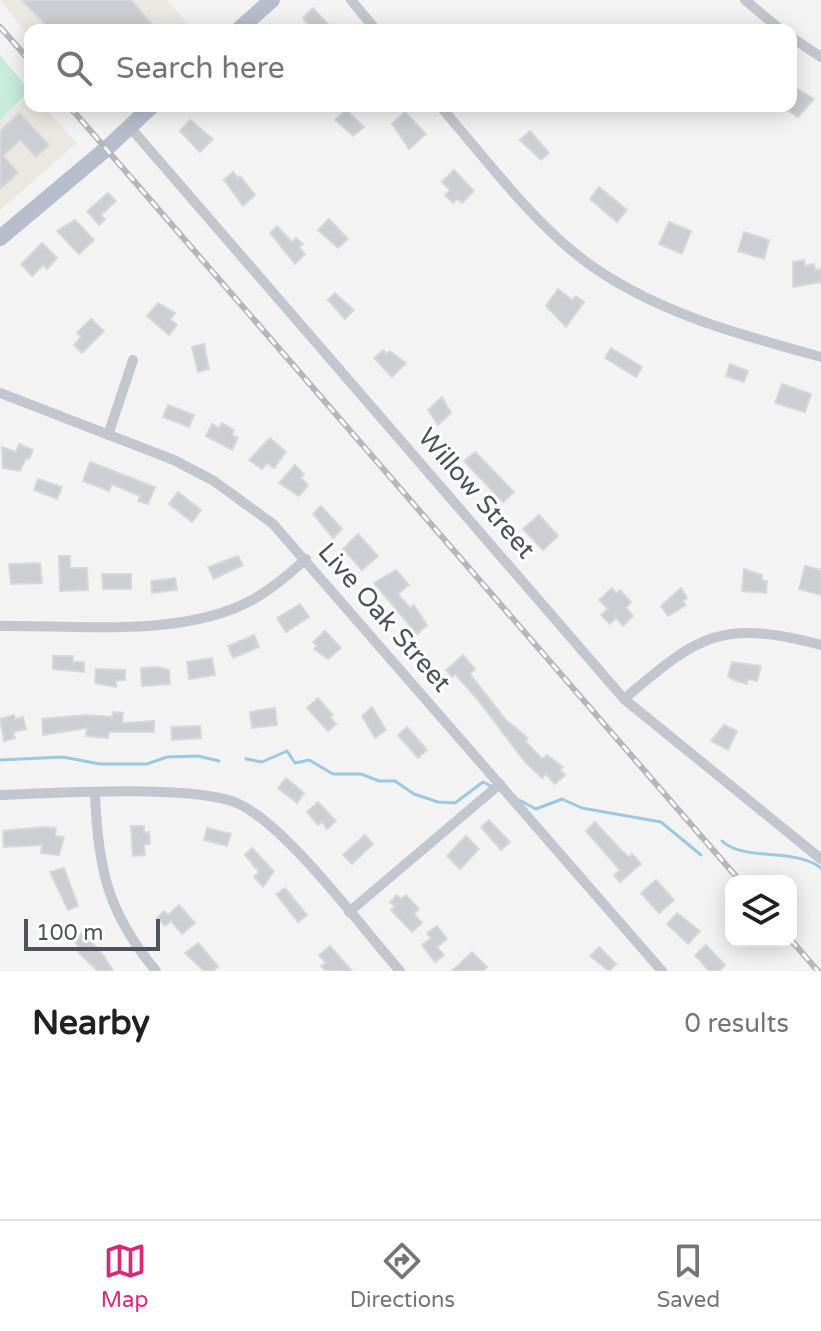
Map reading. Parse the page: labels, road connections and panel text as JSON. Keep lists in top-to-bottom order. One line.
{"streets":{"street":["Willow Street","Live Oak Street"]},"scale_bar":"100 m","page":{"search":"Search here","scale":"100 m","heading":["Nearby","0 results"],"nav":["Map","Directions","Saved"]}}
